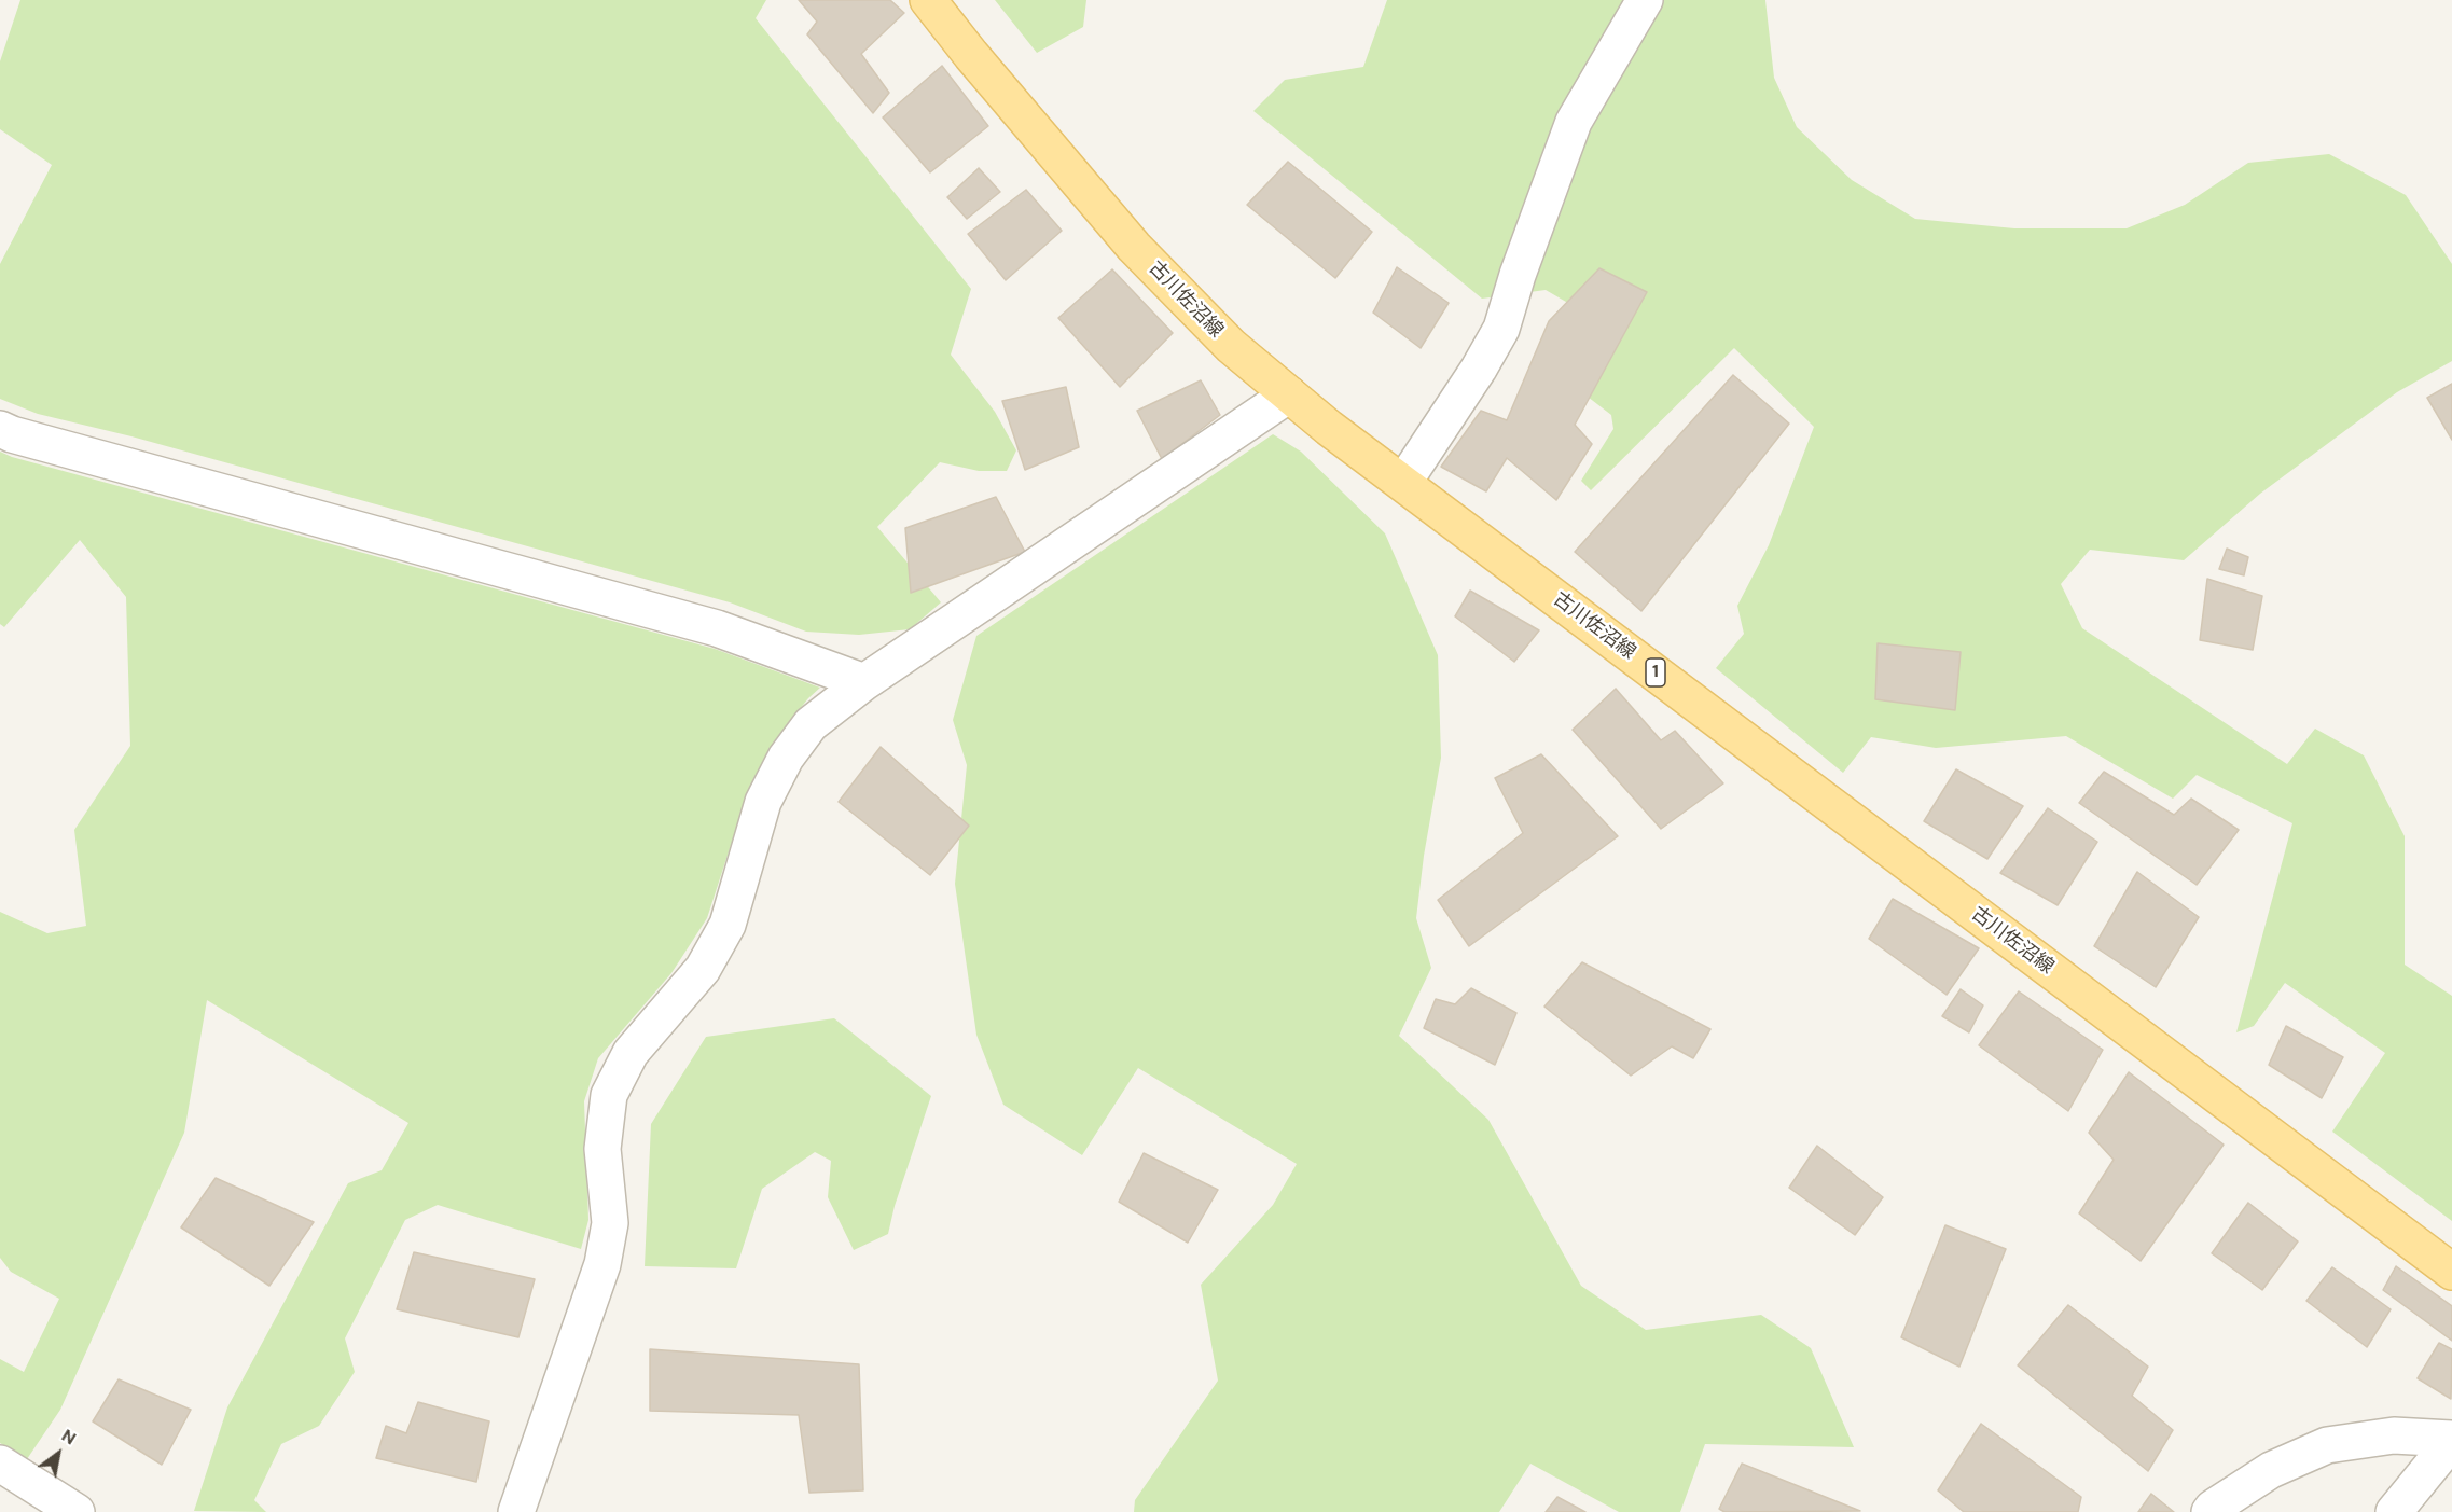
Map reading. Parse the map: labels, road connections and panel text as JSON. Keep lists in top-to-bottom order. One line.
{"streets":{"main road":["古川佐沼線","1"]},"north":"top right"}
